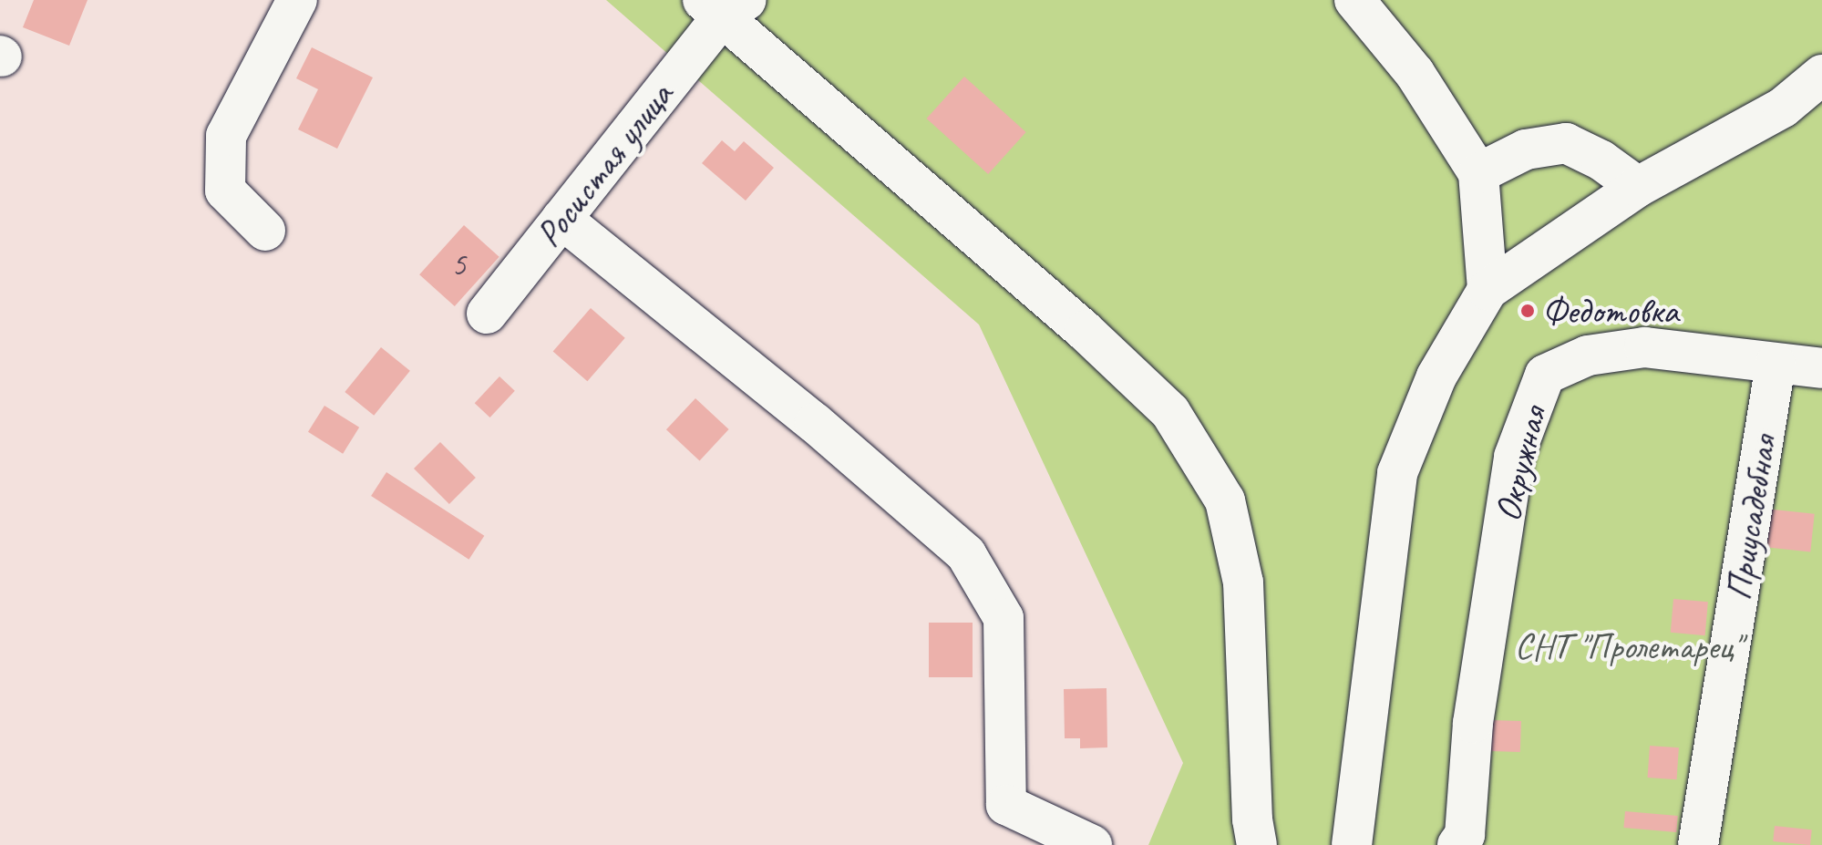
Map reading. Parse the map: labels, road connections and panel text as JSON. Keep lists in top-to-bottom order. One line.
{"streets":{"street":["Росистая улица","Окружная","Приусадебная"]},"crossings":[["Окружная","Приусадебная"]],"parks":["СНТ \"Пролетарец\""],"places":["Федотовка"],"house_numbers":["5"]}
